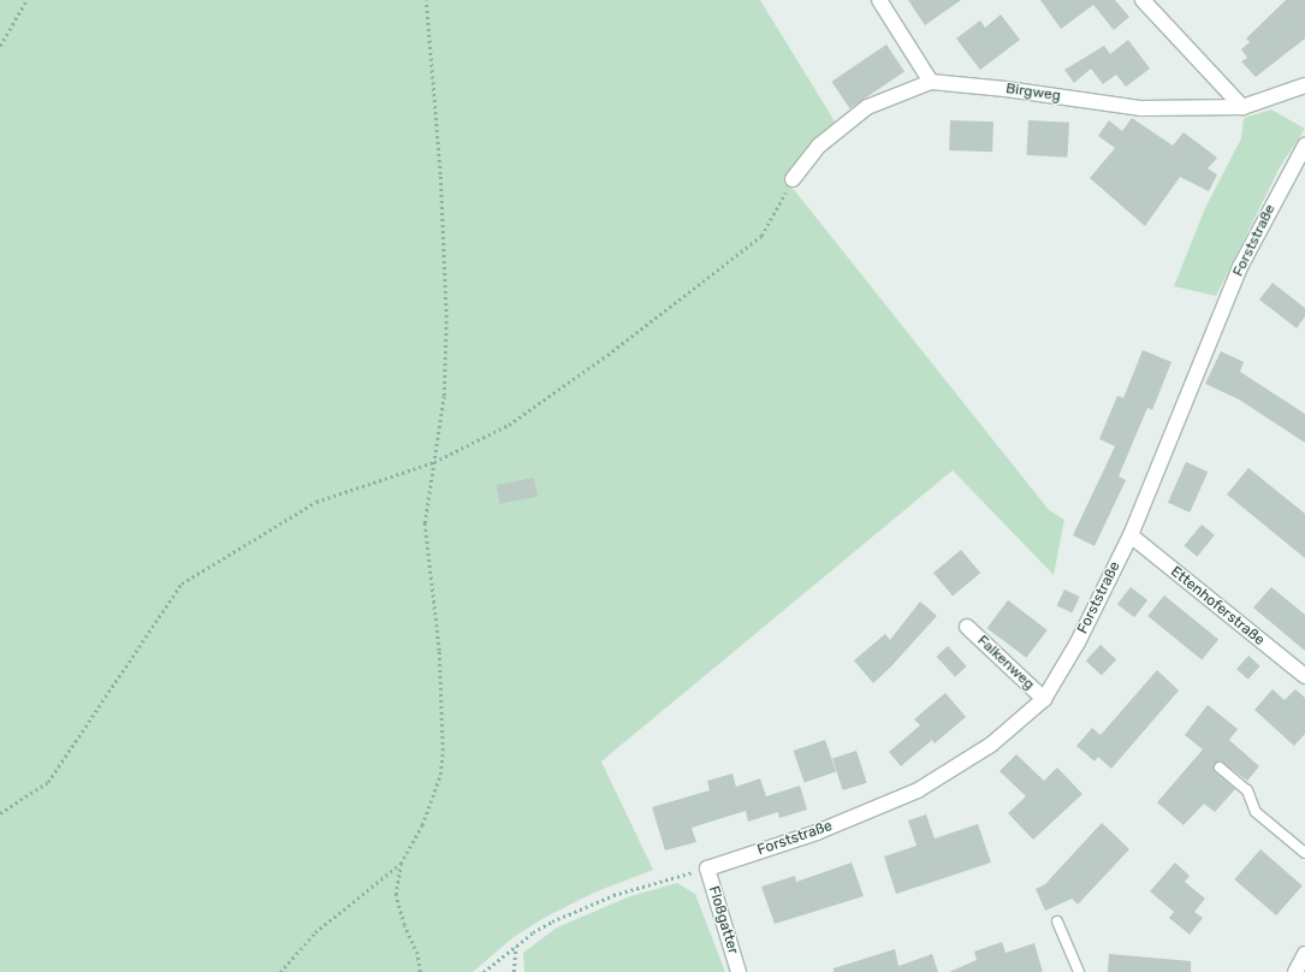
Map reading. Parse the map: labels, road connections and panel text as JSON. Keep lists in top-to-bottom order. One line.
{"streets":{"street":["Birgweg","Forststraße","Ettenhoferstraße","Falkenweg","Floßgatter"]},"crossings":[["Forststraße","Ettenhoferstraße"],["Forststraße","Falkenweg"],["Forststraße","Floßgatter"]]}
